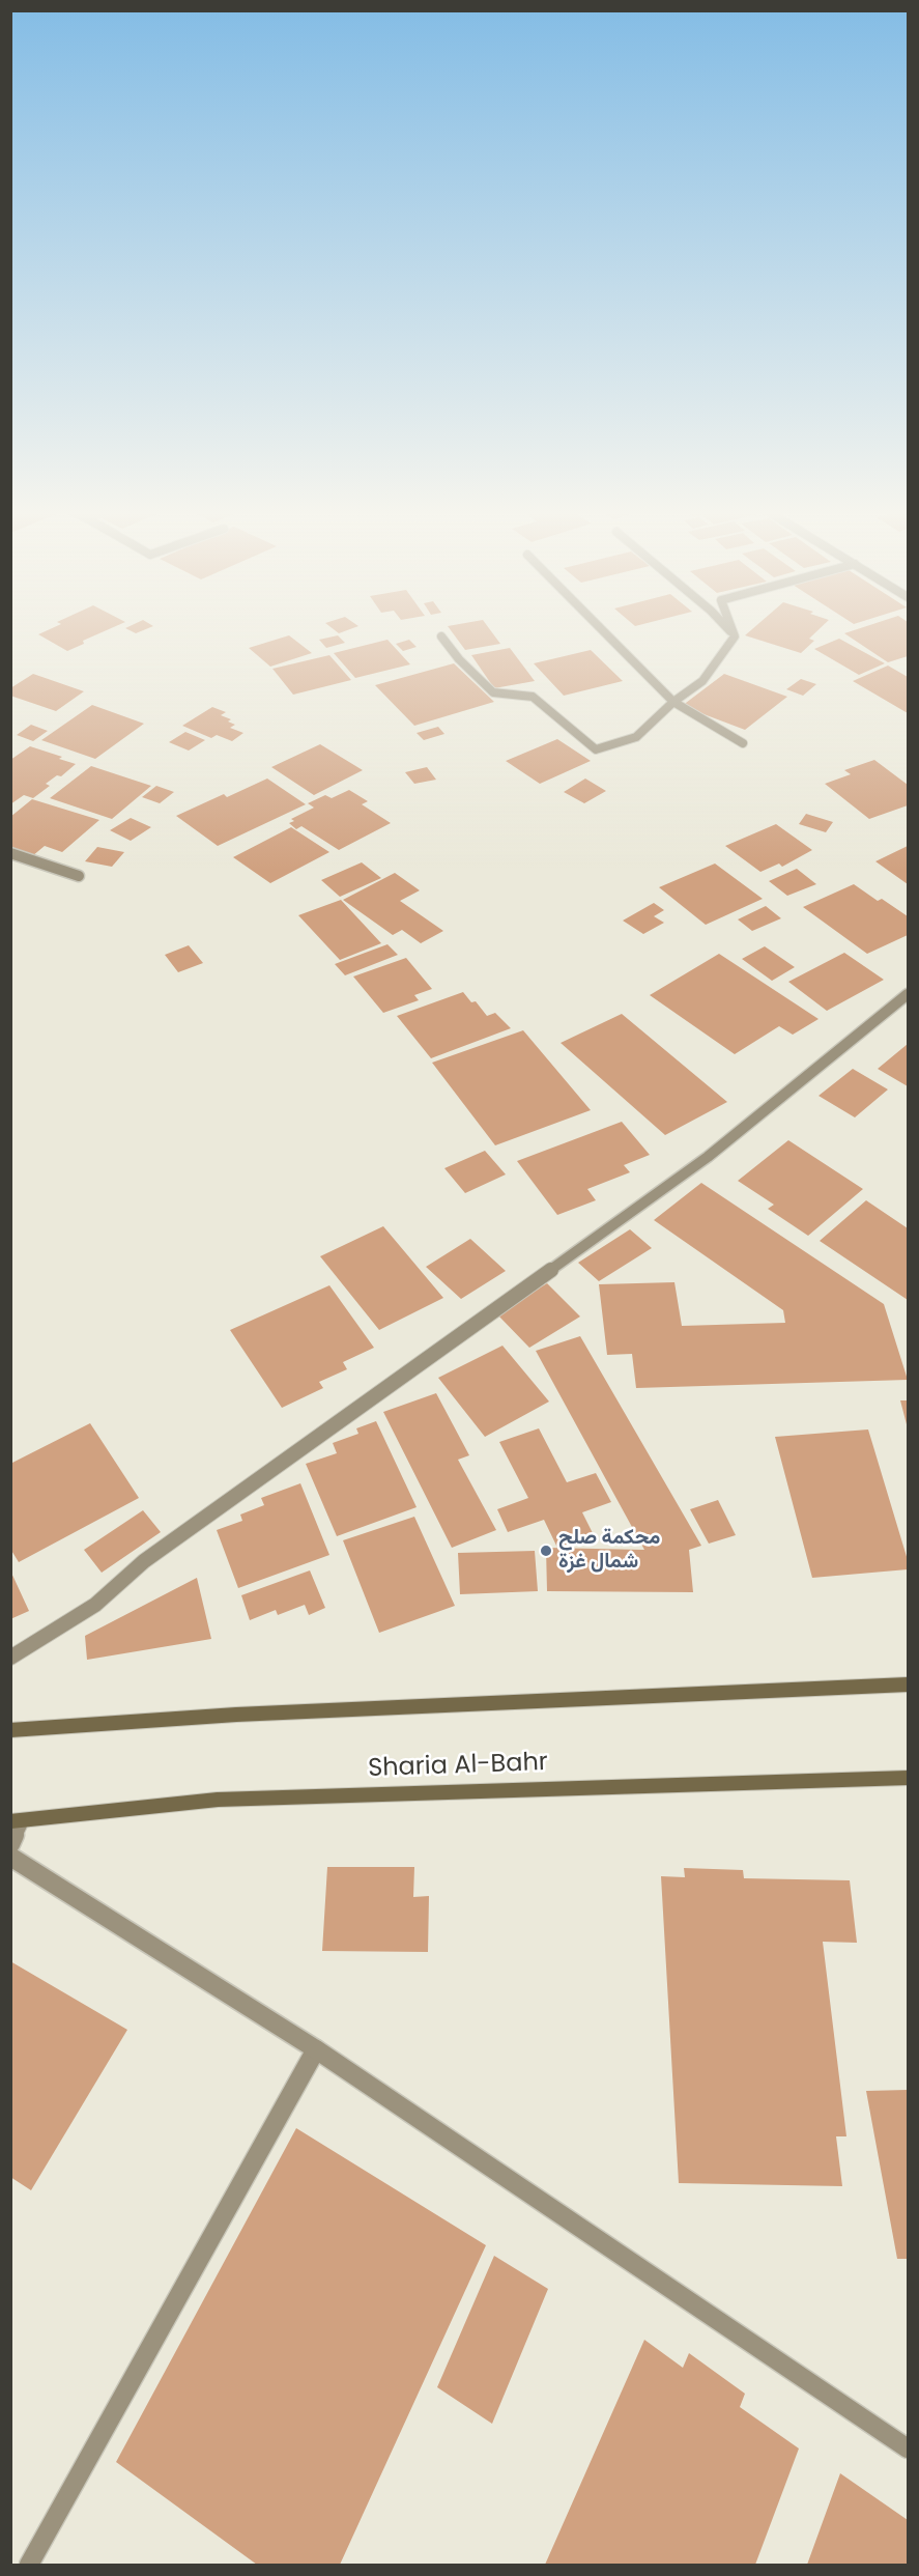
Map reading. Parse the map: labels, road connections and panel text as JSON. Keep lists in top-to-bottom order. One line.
{"streets":{"main road":["Sharia Al-Bahr"]},"places":["محكمة صلح شمال غزة"]}
